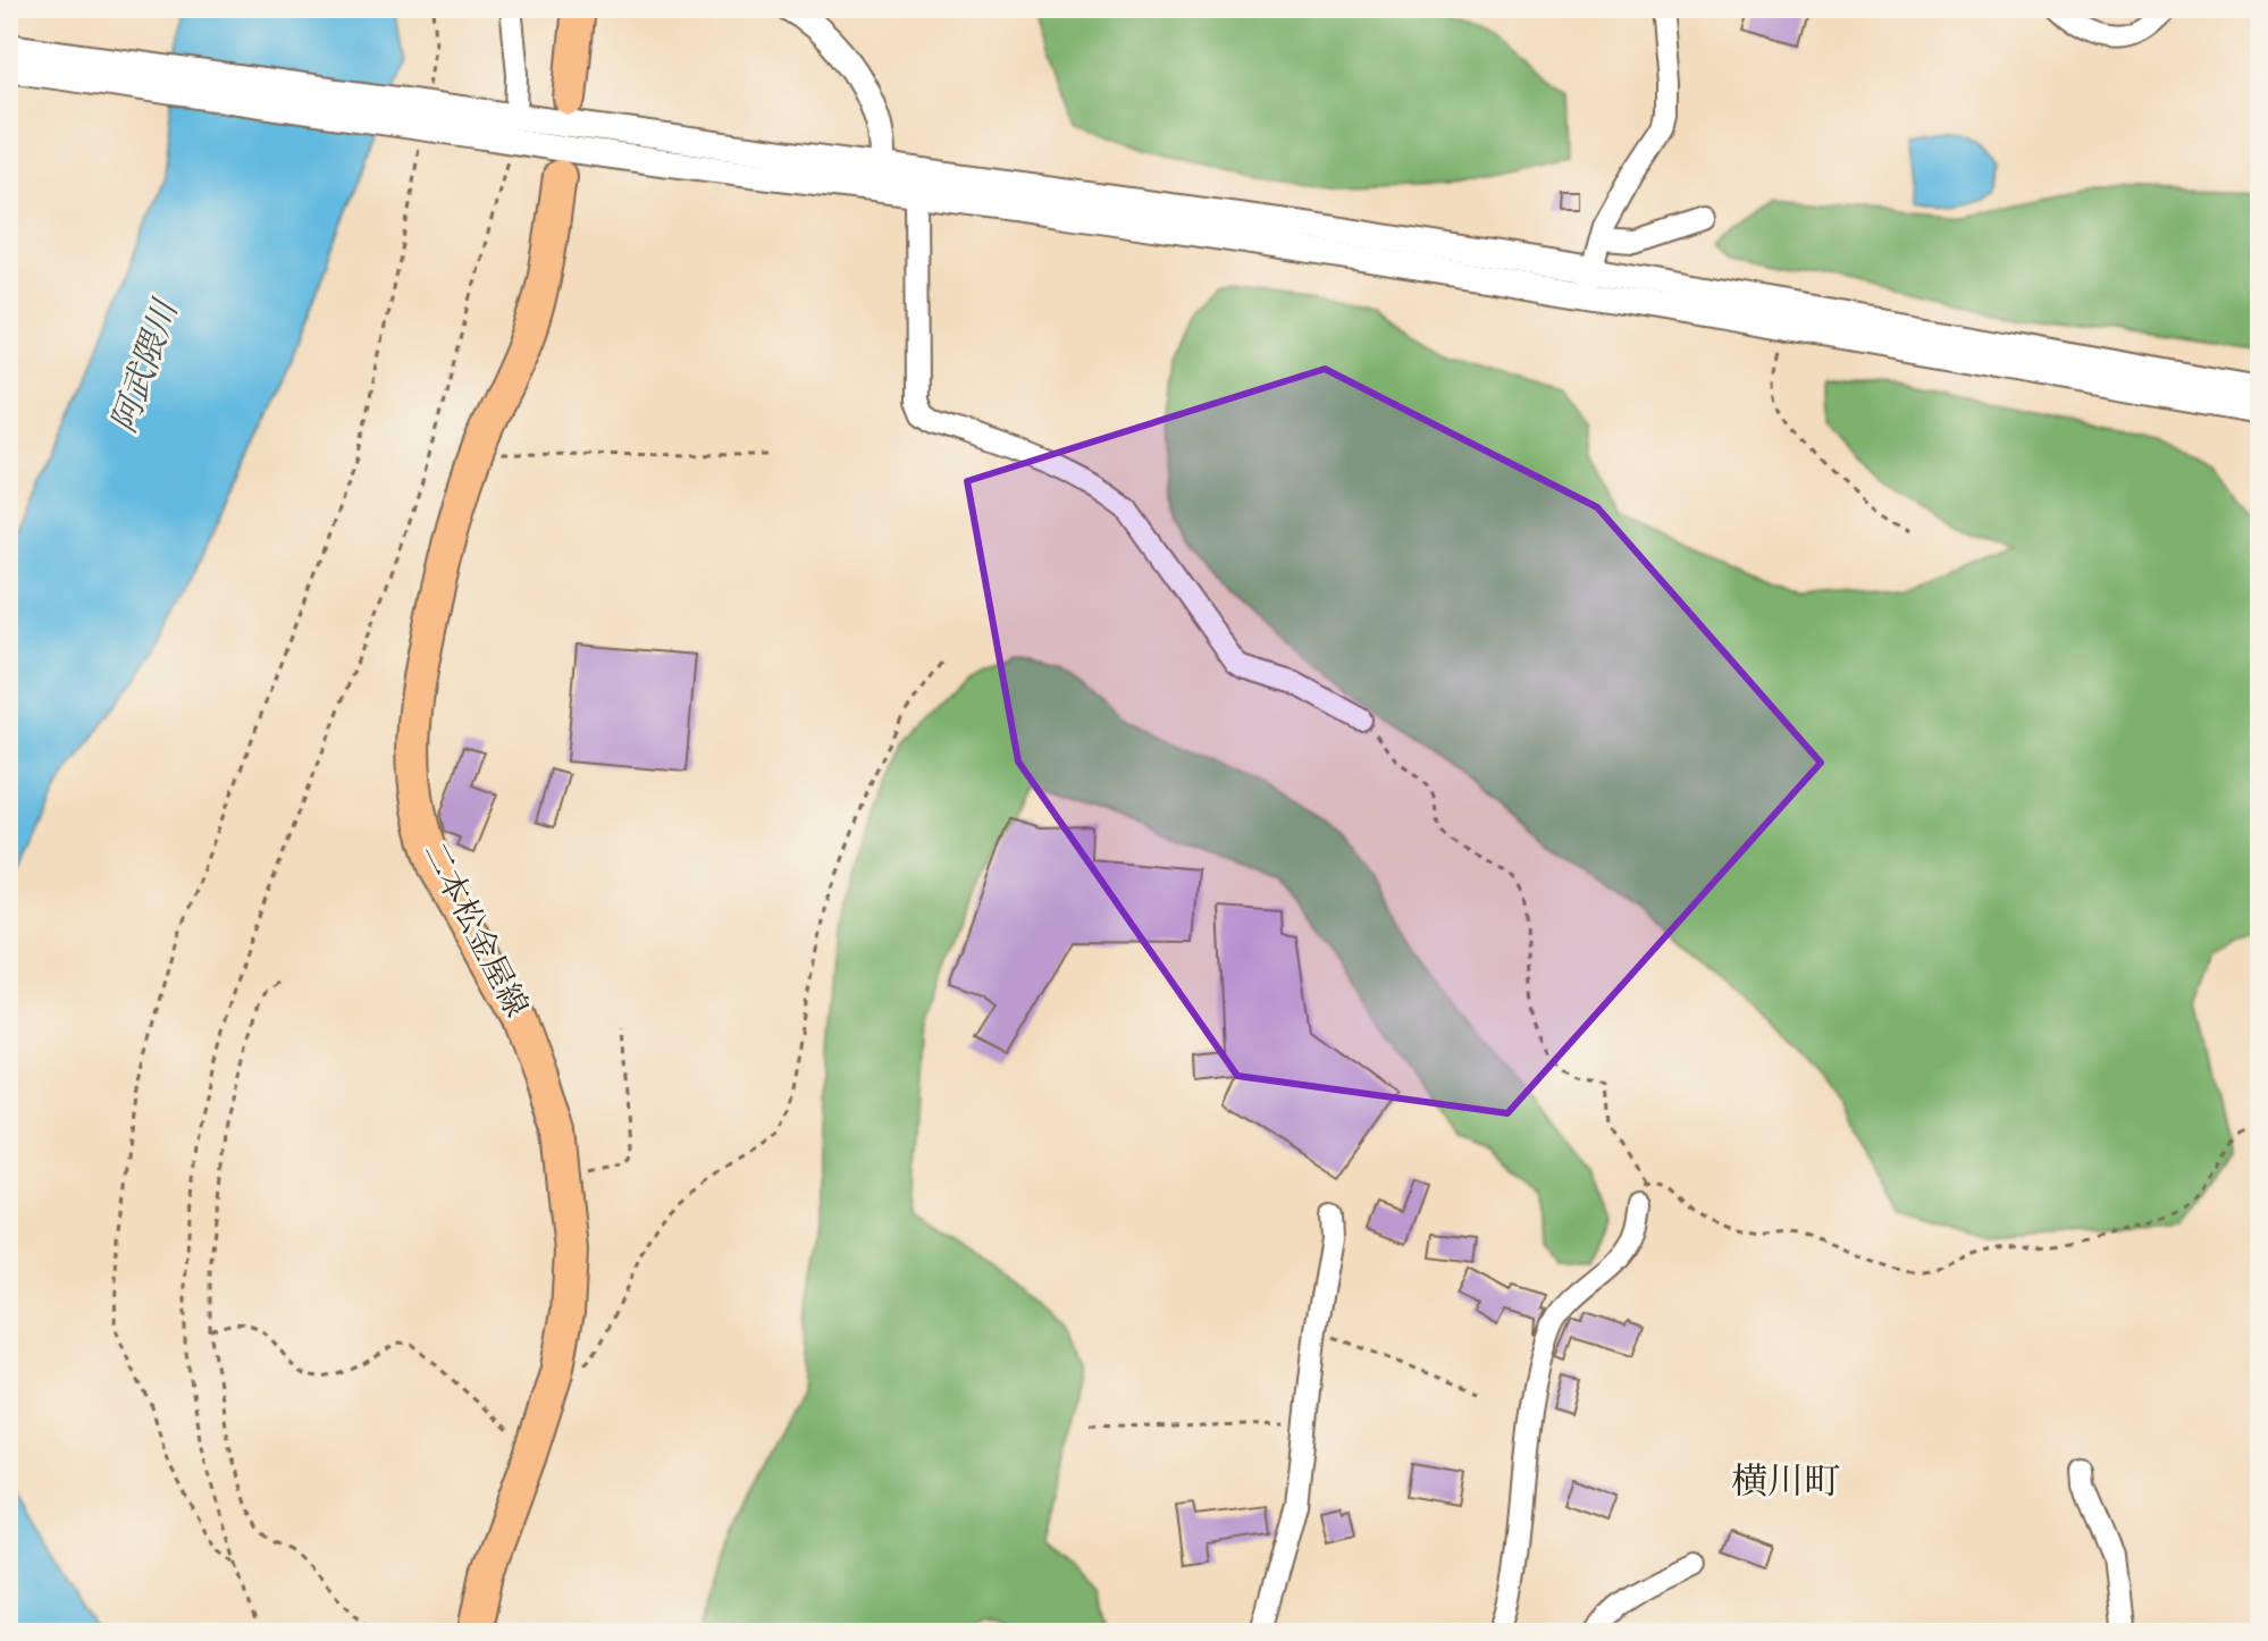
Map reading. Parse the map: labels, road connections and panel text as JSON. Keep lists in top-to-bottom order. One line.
{"streets":{"main road":["二本松金屋線"]},"districts":["横川町"],"water":["阿武隈川"]}
